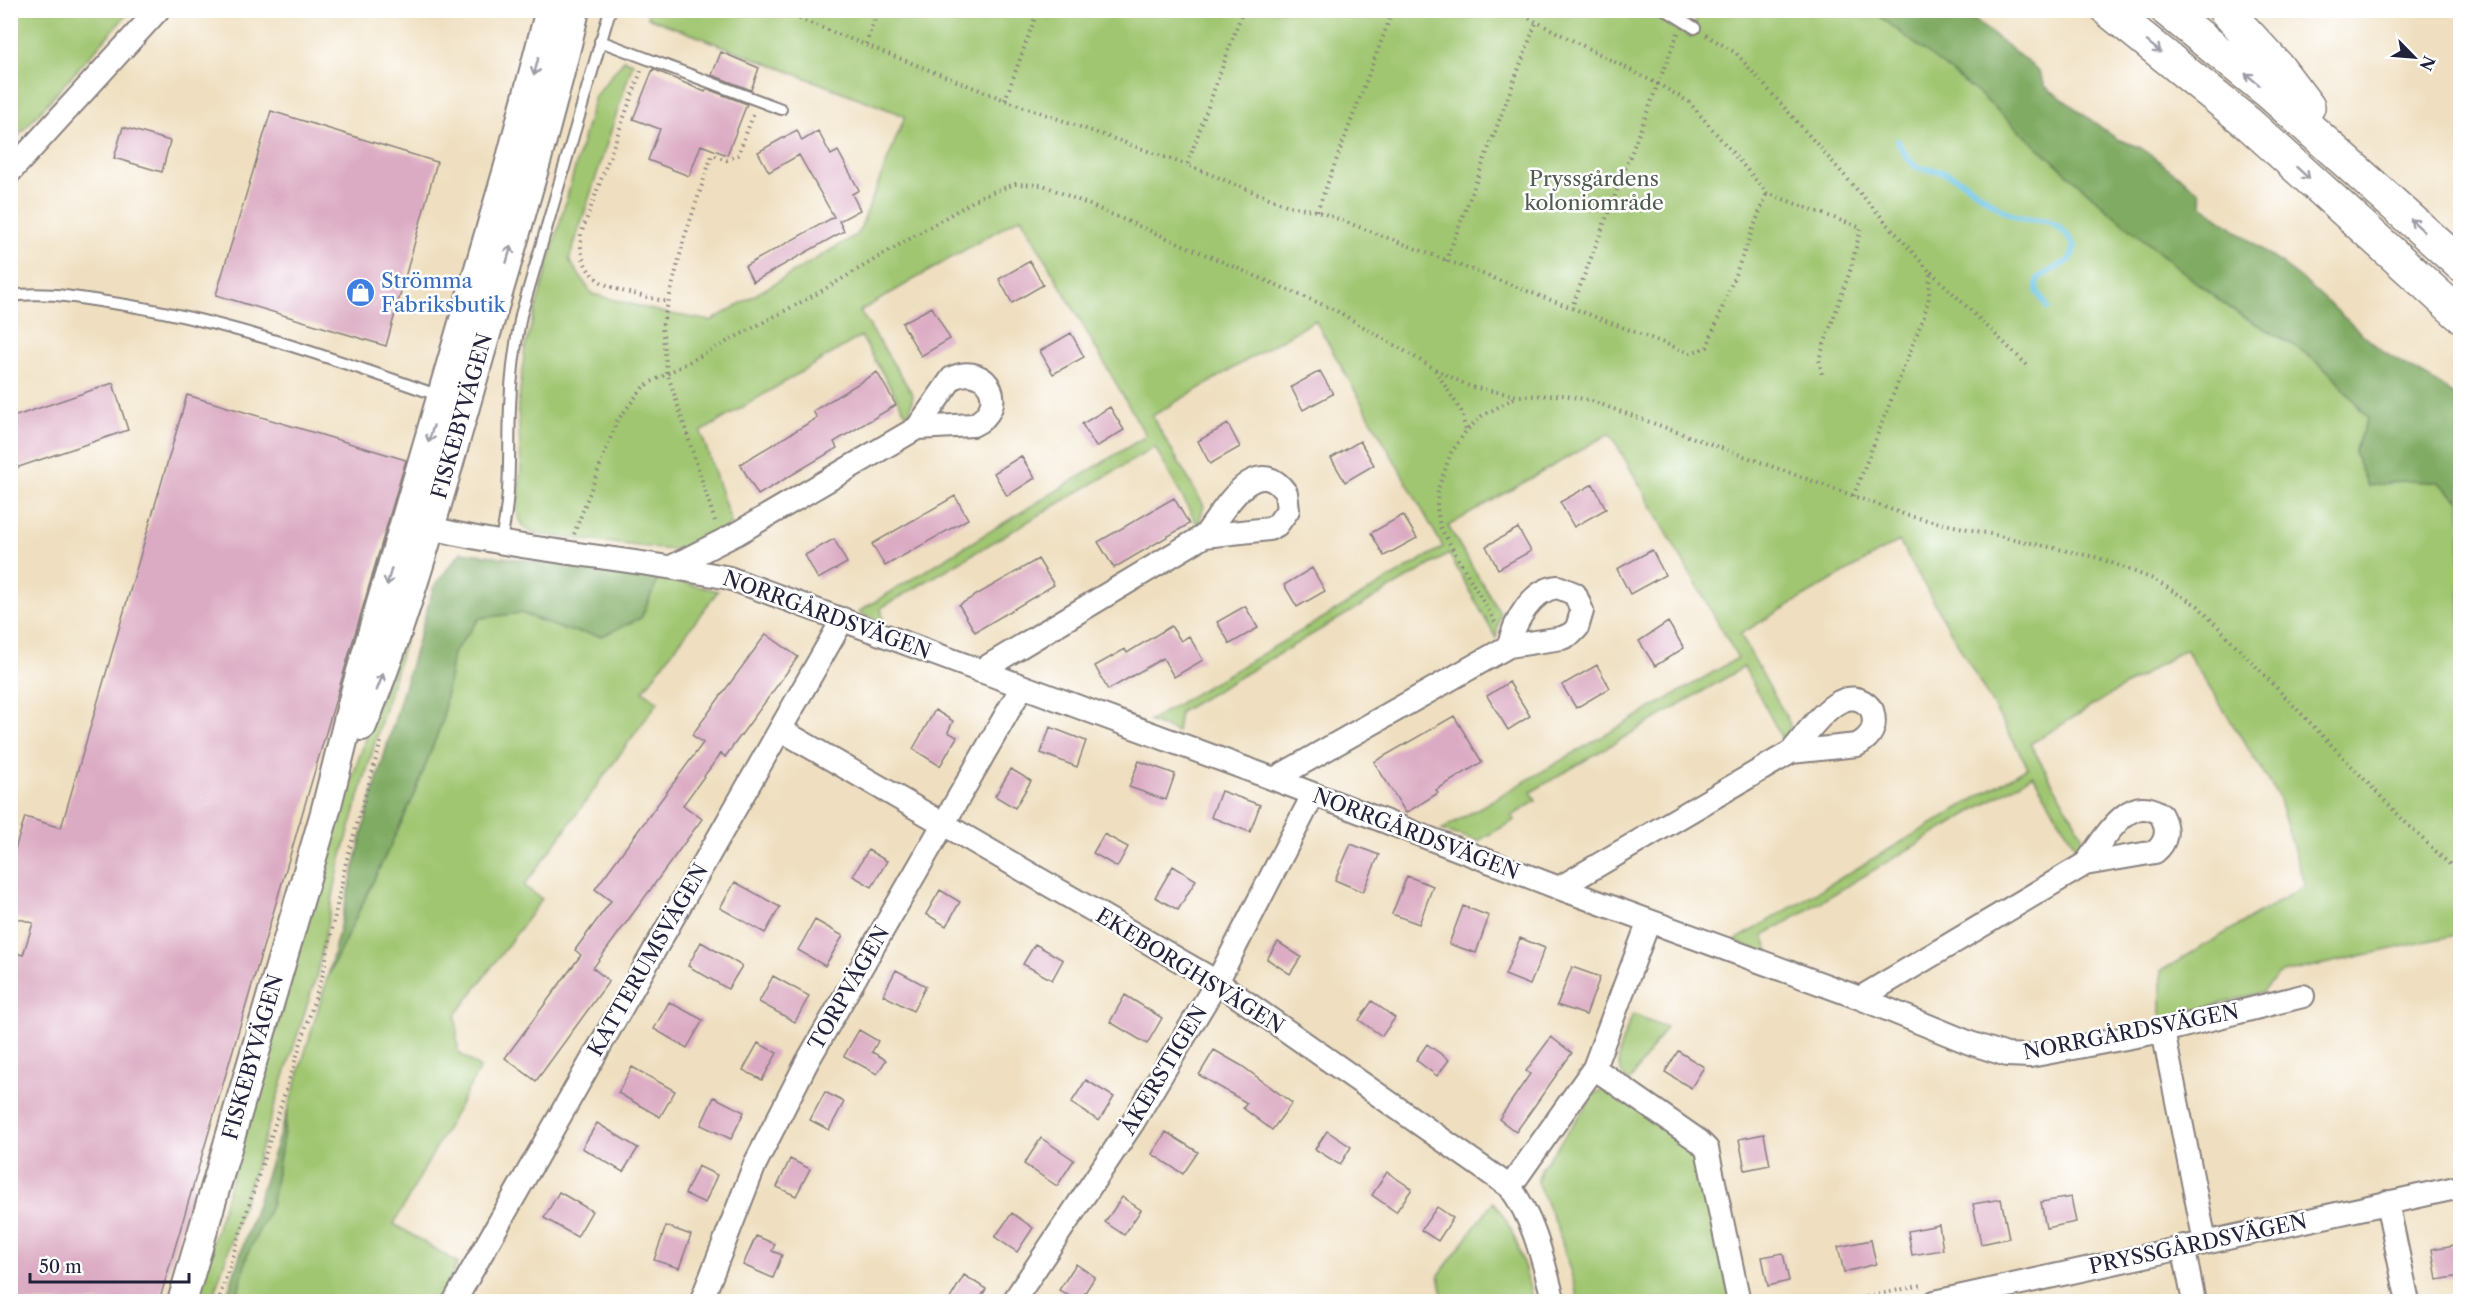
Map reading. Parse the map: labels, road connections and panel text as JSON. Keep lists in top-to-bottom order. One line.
{"streets":{"street":["FISKEBYVÄGEN","NORRGÅRDSVÄGEN","KATTERUMSVÄGEN","EKEBORGHSVÄGEN","TORPVÄGEN","ÅKERSTIGEN","PRYSSGÅRDSVÄGEN"]},"crossings":[["FISKEBYVÄGEN","NORRGÅRDSVÄGEN"],["NORRGÅRDSVÄGEN","KATTERUMSVÄGEN"],["NORRGÅRDSVÄGEN","TORPVÄGEN"],["NORRGÅRDSVÄGEN","ÅKERSTIGEN"],["KATTERUMSVÄGEN","EKEBORGHSVÄGEN"],["EKEBORGHSVÄGEN","TORPVÄGEN"],["EKEBORGHSVÄGEN","ÅKERSTIGEN"]],"parks":["Pryssgårdens koloniområde"],"places":{"shop":["Strömma Fabriksbutik"]},"scale_bar":"50 m","north":"bottom right"}
